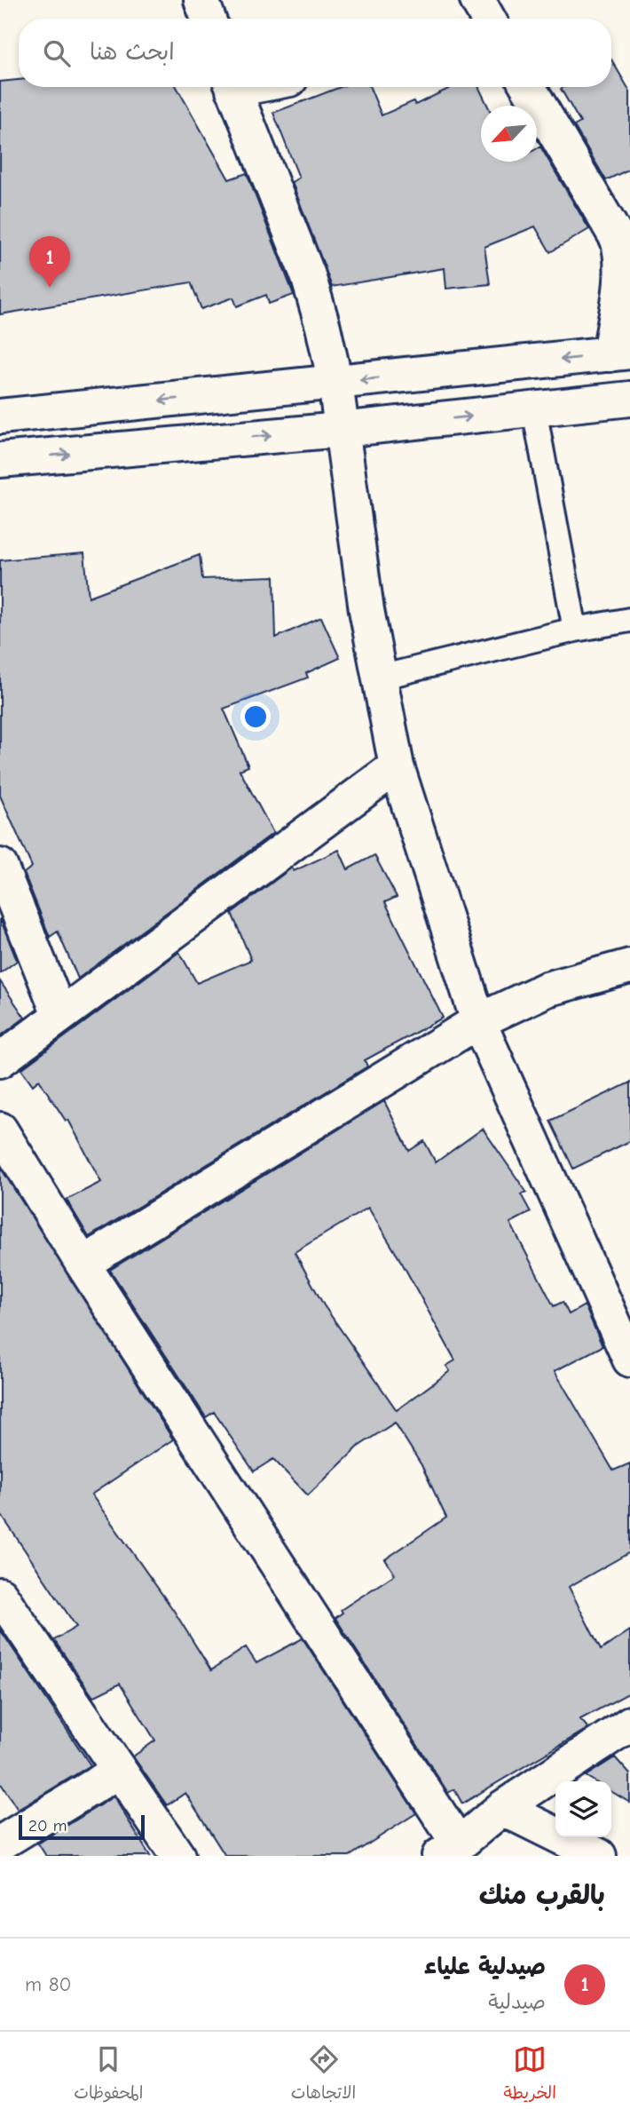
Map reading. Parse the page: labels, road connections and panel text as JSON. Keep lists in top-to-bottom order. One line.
{"scale_bar":"20 m","north":"bottom left","page":{"search":"ابحث هنا","pins":"1","scale":"20 m","heading":"بالقرب منك","list":[{"mark":"1","name":"صيدلية علياء","note":"صيدلية","value":"80 m"}],"nav":["الخريطة","الاتجاهات","المحفوظات"]}}
